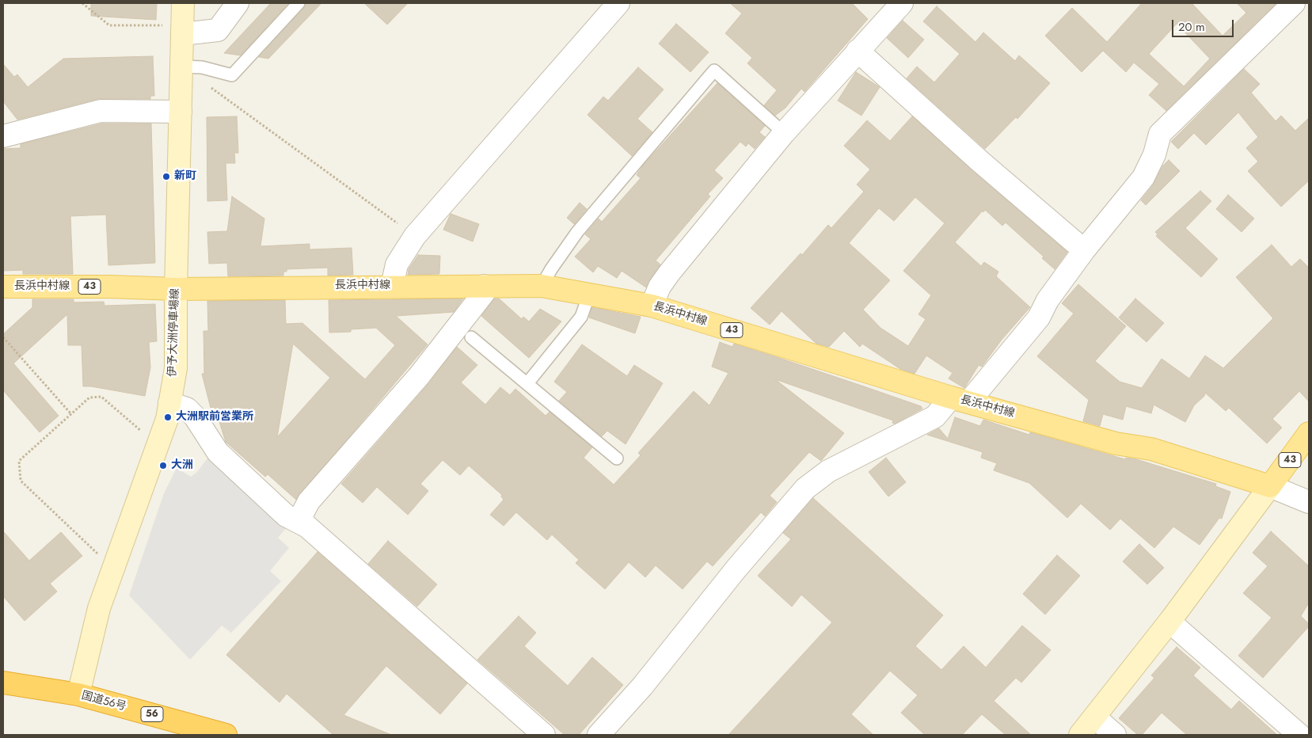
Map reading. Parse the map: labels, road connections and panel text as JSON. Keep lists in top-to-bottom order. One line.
{"streets":{"highway":["国道56号","56"],"main road":["長浜中村線","43","伊予大洲停車場線"]},"crossings":[["長浜中村線","43"],["長浜中村線","伊予大洲停車場線"],["伊予大洲停車場線","国道56号"]],"places":["新町","大洲駅前営業所","大洲"],"scale_bar":"20 m"}
